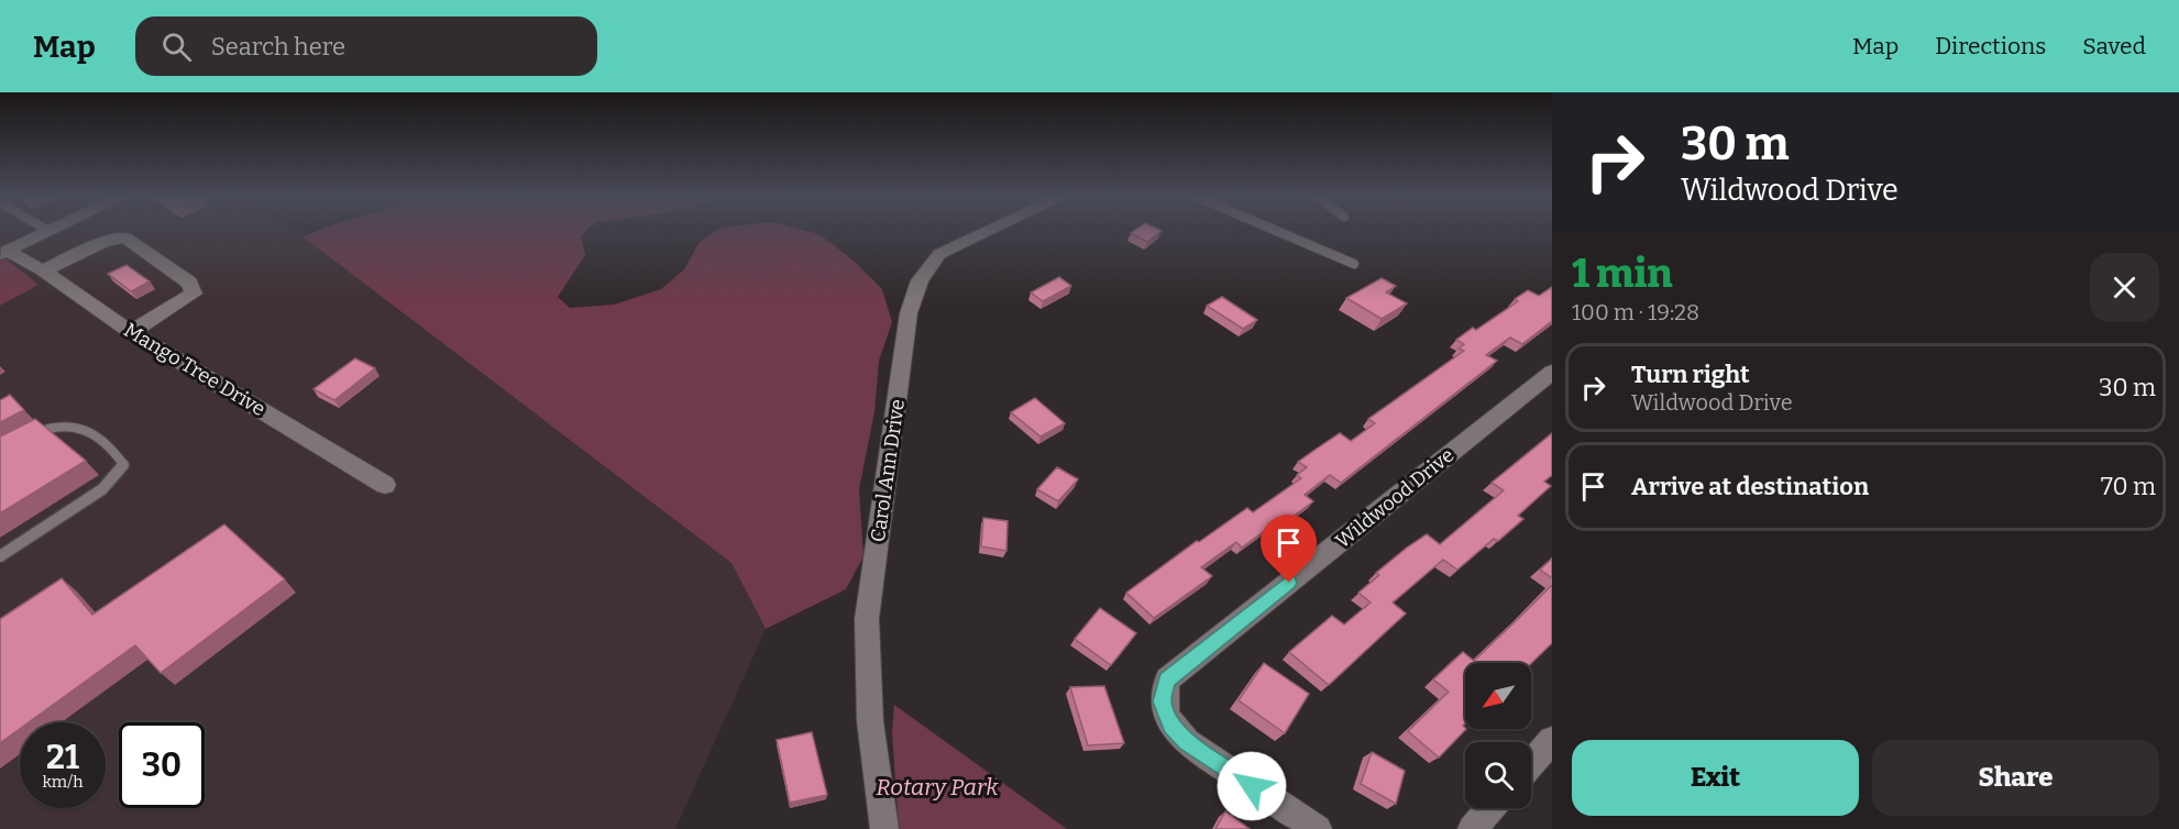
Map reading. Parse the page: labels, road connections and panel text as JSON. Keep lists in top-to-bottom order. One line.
{"streets":{"street":["Mango Tree Drive","Carol Ann Drive","Wildwood Drive"]},"parks":["Rotary Park"],"north":"bottom left","page":{"header":"Map","search":"Search here","nav":["Map","Directions","Saved"],"turn":["30 m","Wildwood Drive"],"heading":["1 min","100 m · 19:28"],"list":[{"name":"Turn right","note":"Wildwood Drive","value":"30 m"},{"name":"Arrive at destination","value":"70 m"}],"speed":"21 km/h","limit":"30","buttons":["Exit","Share"]}}
